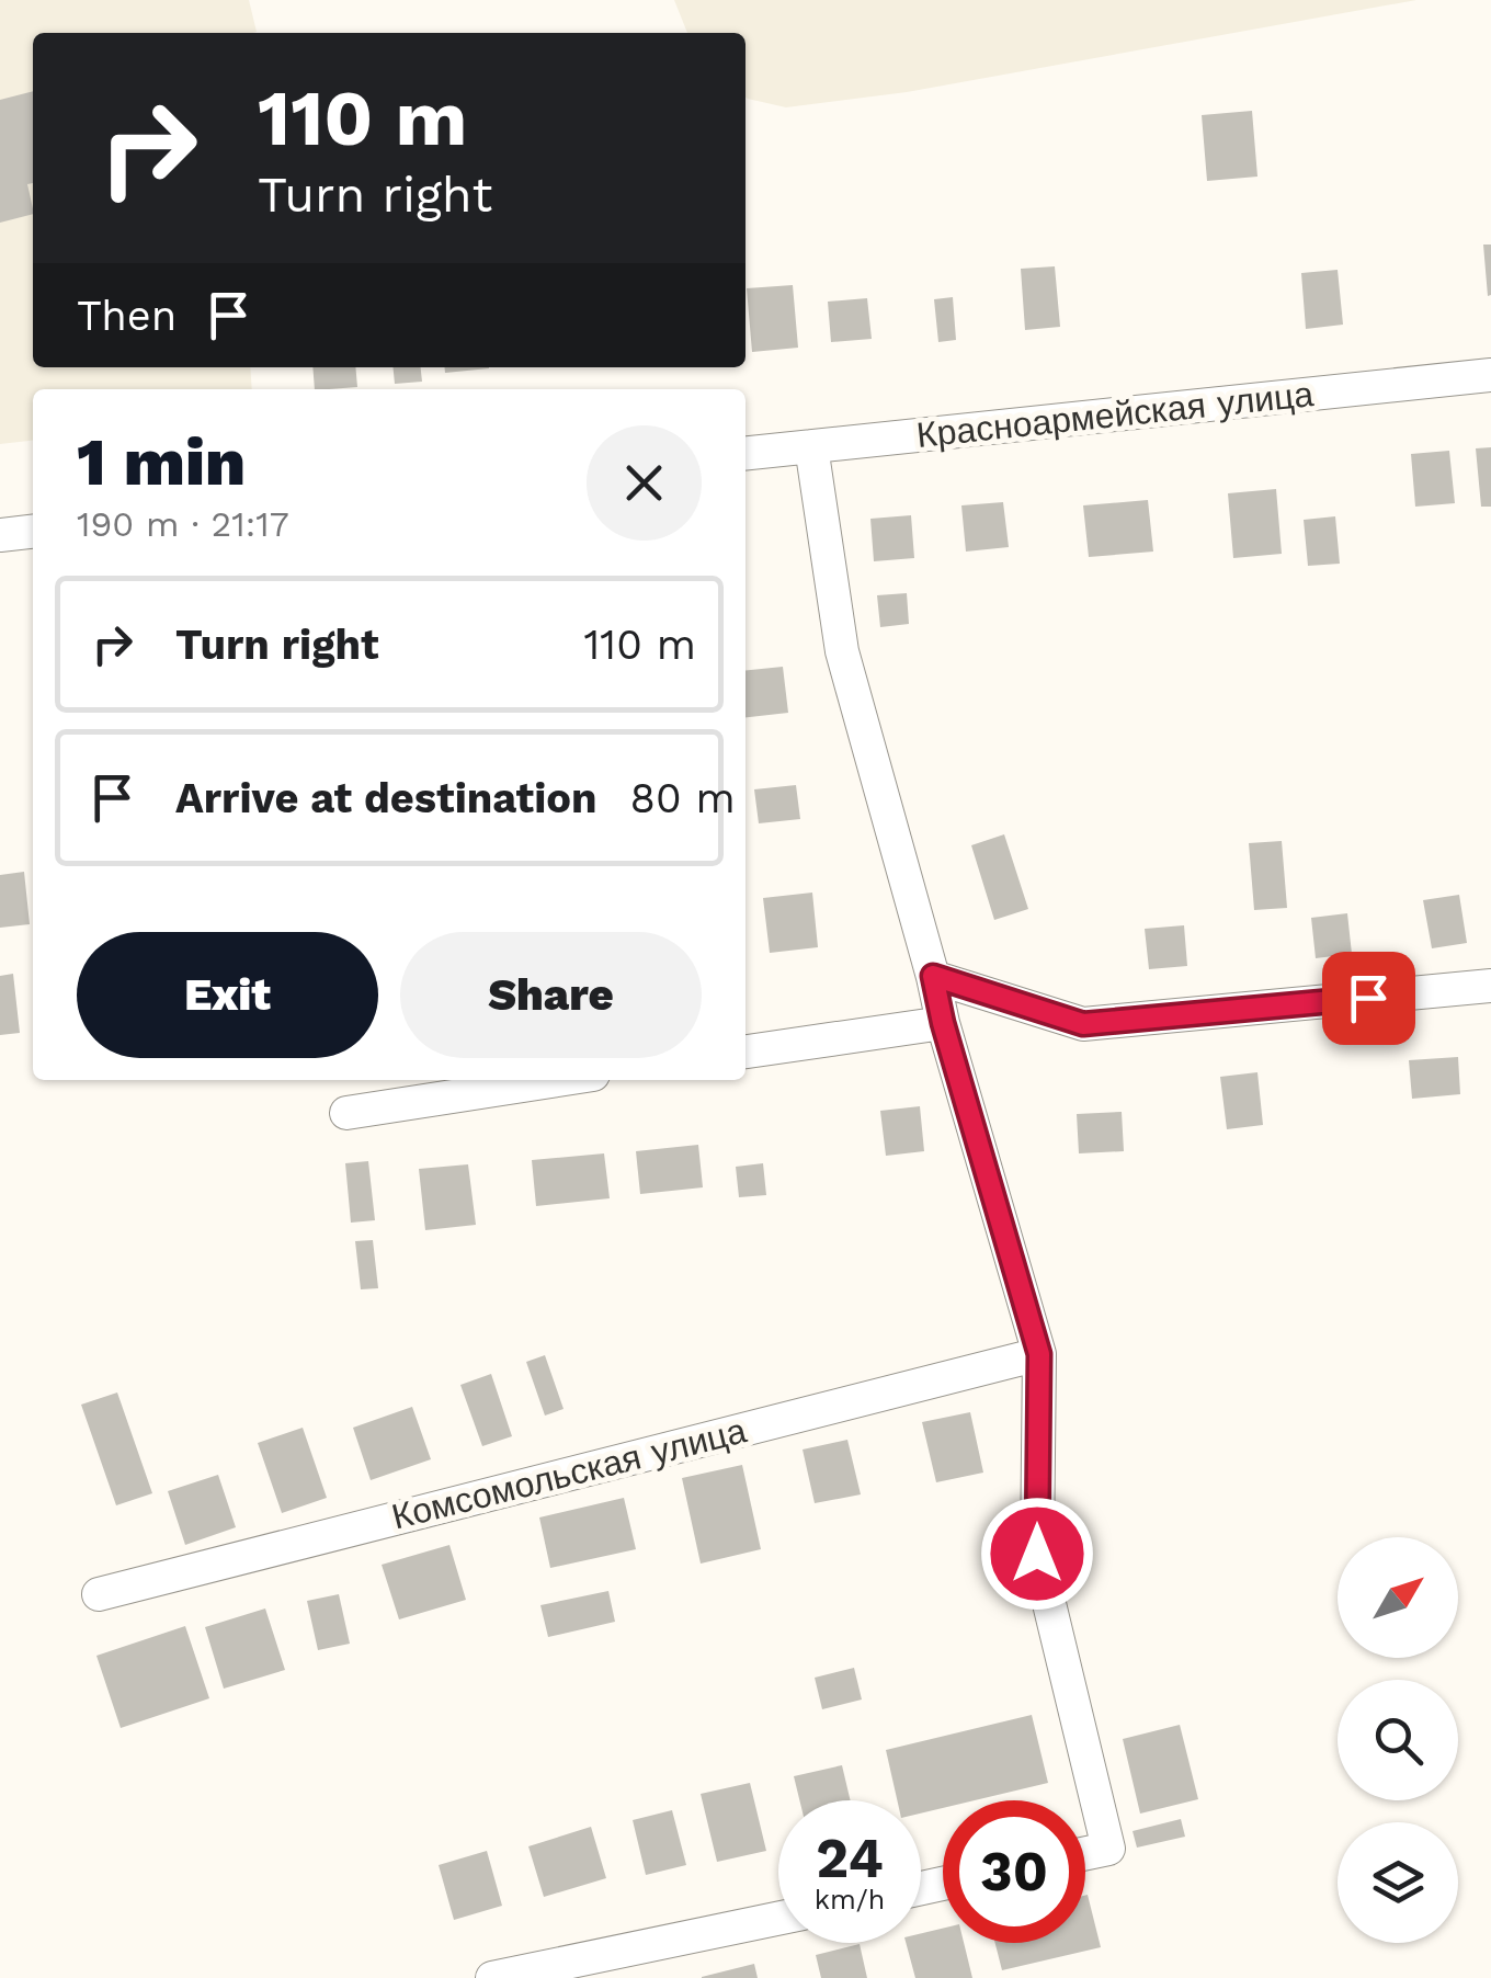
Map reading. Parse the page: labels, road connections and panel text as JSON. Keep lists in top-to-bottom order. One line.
{"streets":{"street":["Красноармейская улица","Комсомольская улица"]},"north":"top right","page":{"turn":["110 m","Turn right"],"then":"Then","heading":["1 min","190 m · 21:17"],"list":[{"name":"Turn right","value":"110 m"},{"name":"Arrive at destination","value":"80 m"}],"buttons":["Exit","Share"],"speed":"24 km/h","limit":"30"}}
